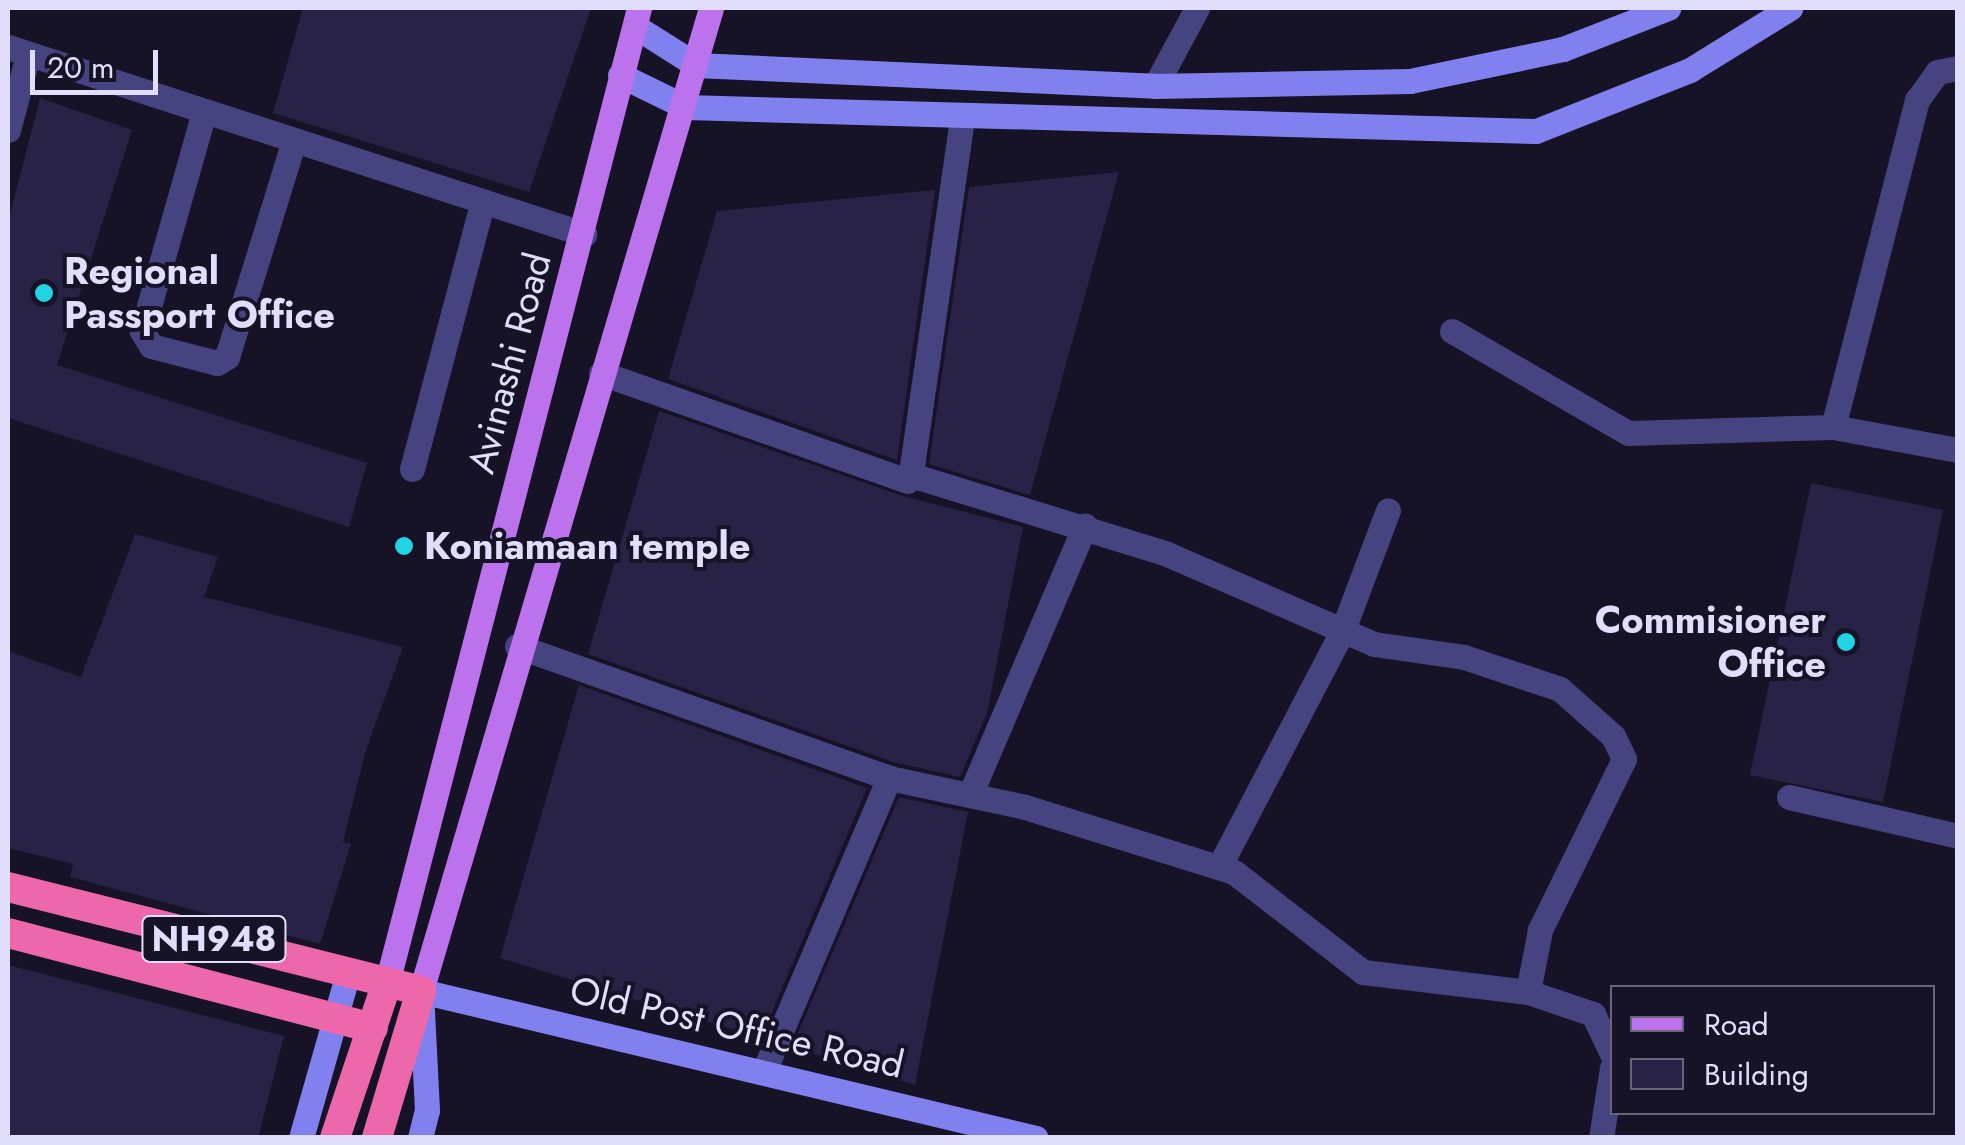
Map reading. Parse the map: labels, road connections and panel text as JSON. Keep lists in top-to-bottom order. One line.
{"streets":{"highway":["Avinashi Road","NH948"],"main road":["Old Post Office Road"]},"crossings":[["Avinashi Road","NH948"],["NH948","Old Post Office Road"]],"places":["Regional Passport Office","Koniamaan temple","Commisioner Office"],"legend":["Road","Building"],"scale_bar":"20 m"}
